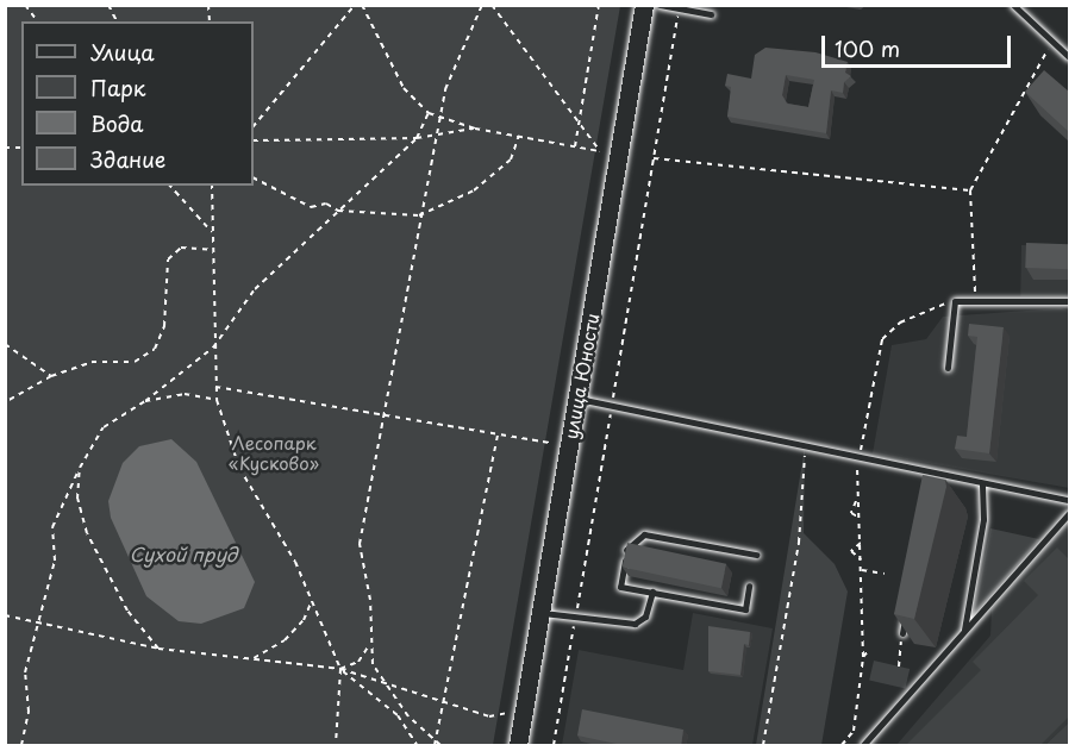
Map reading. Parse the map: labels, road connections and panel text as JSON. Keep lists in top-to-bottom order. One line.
{"streets":{"main road":["улица Юности"]},"water":["Сухой пруд"],"parks":["Лесопарк «Кусково»"],"legend":["Улица","Парк","Вода","Здание"],"scale_bar":"100 m"}
